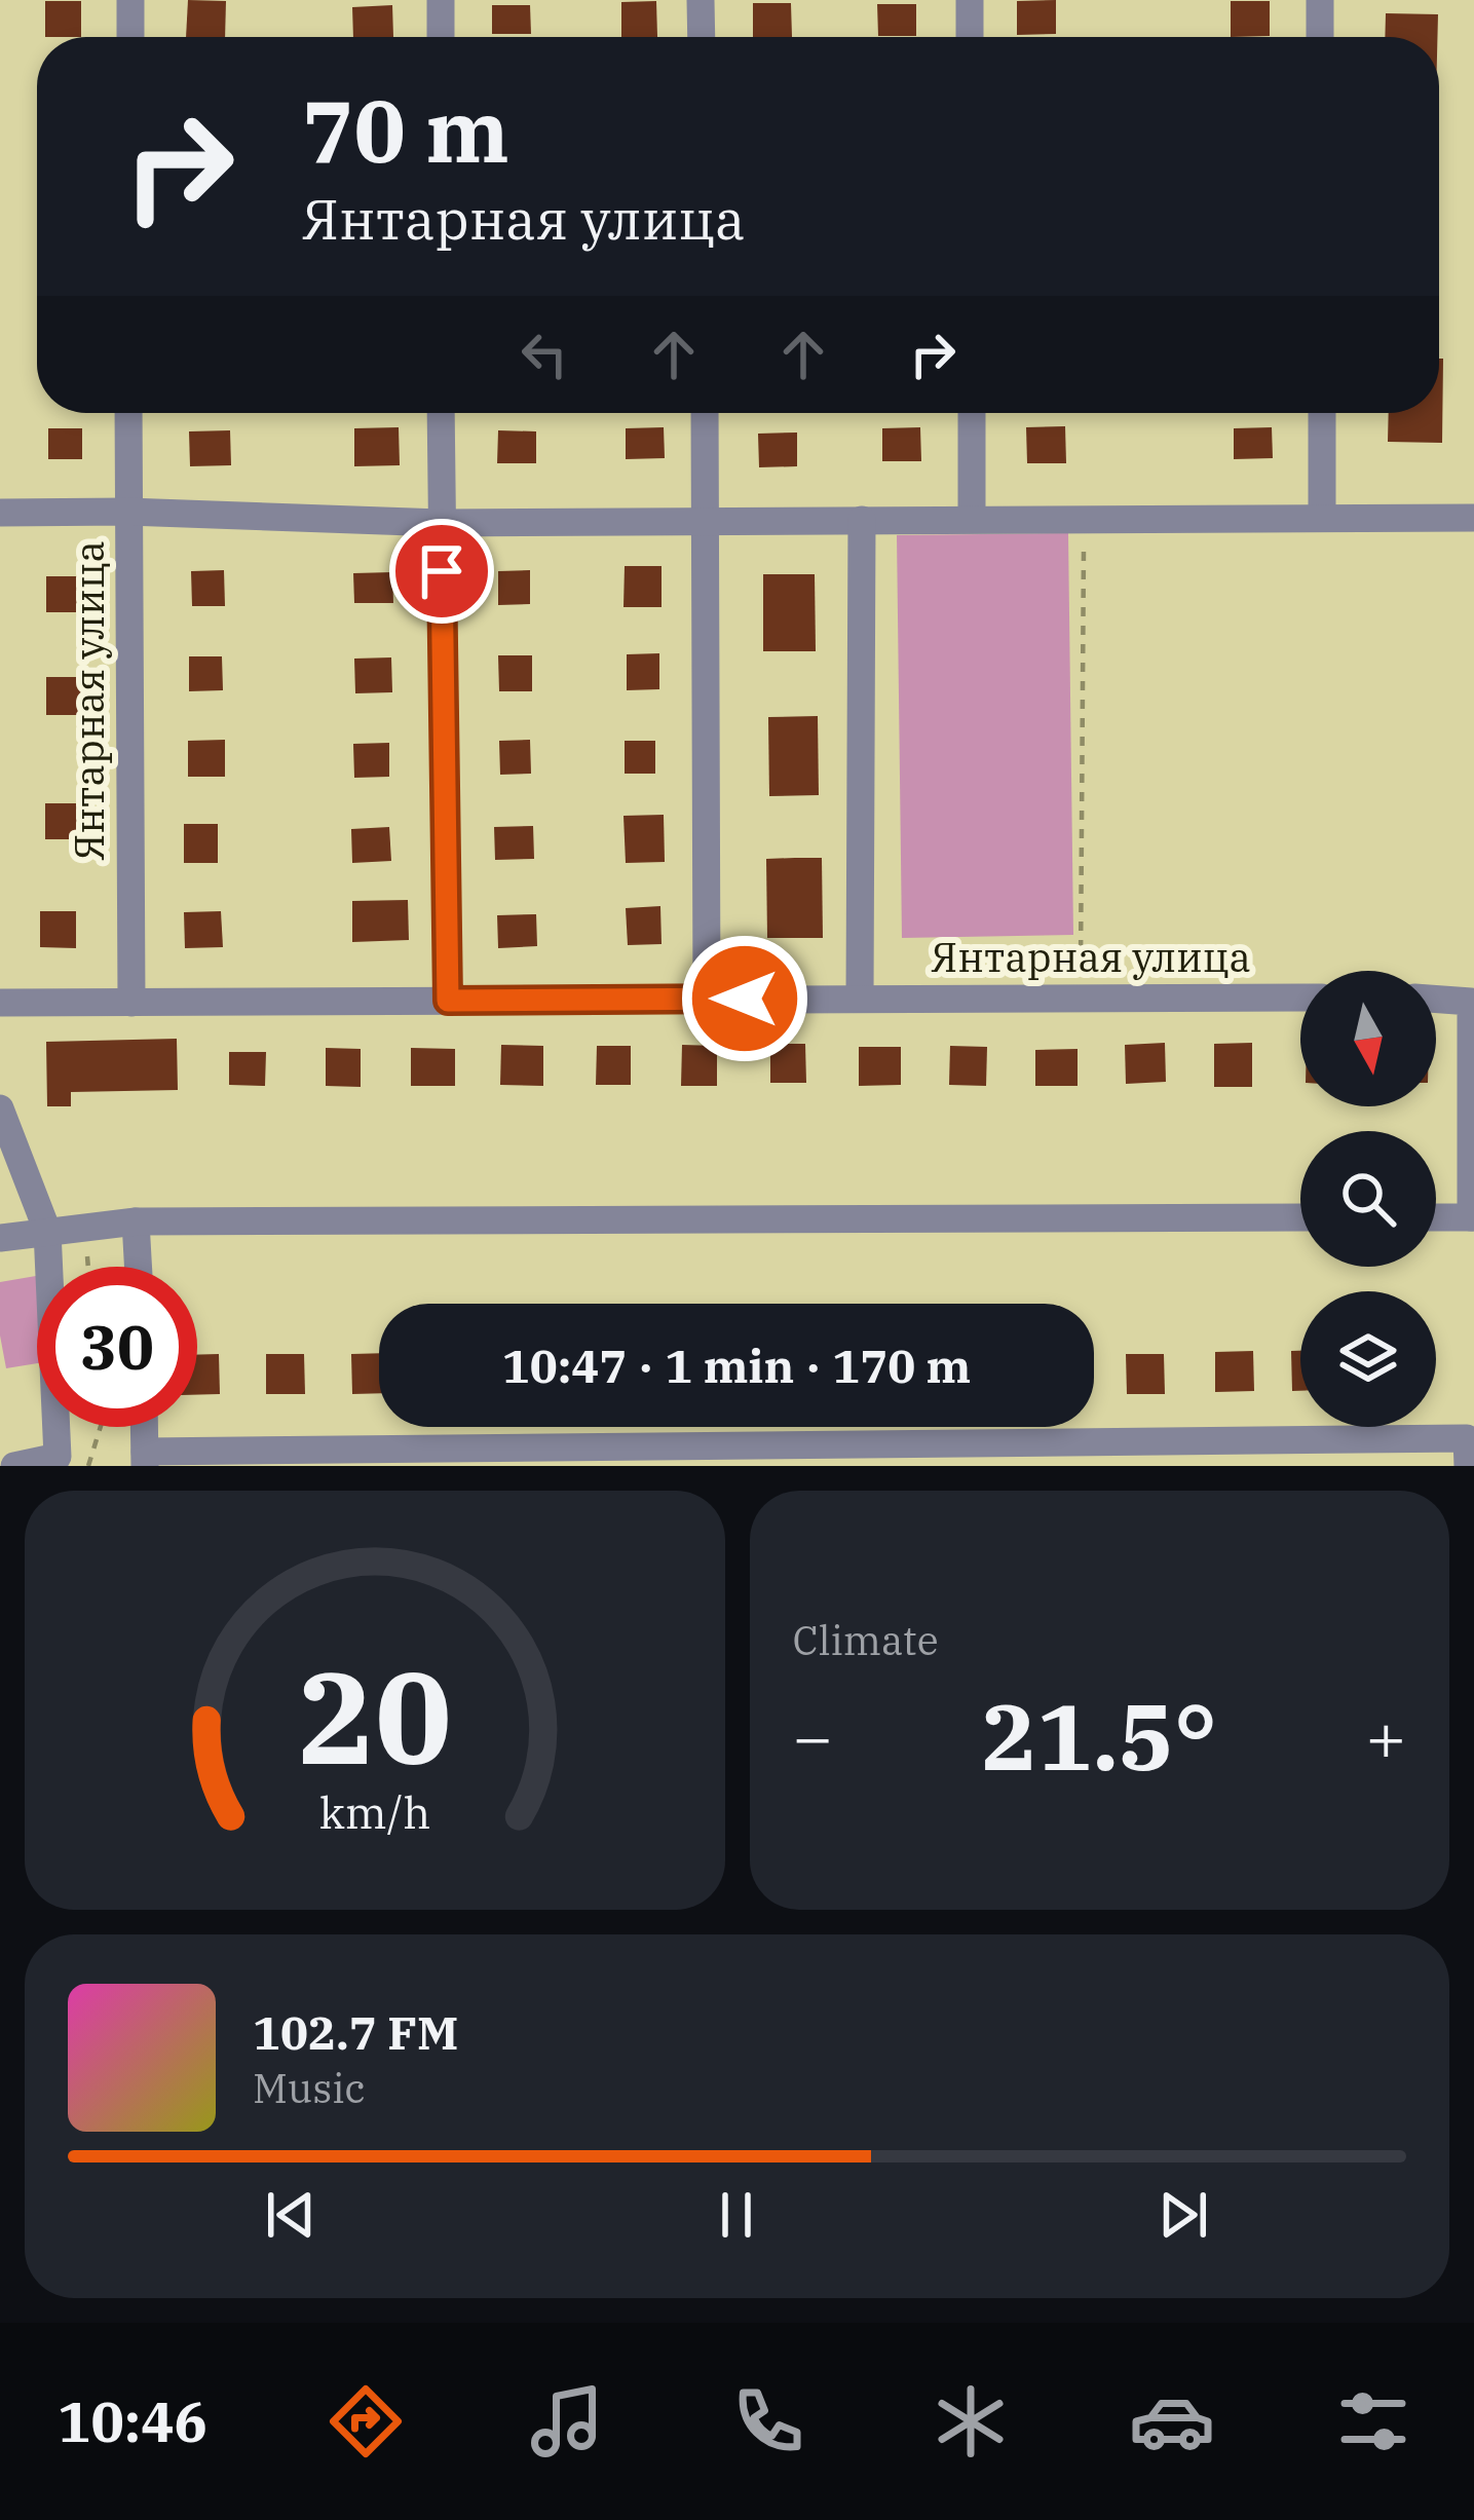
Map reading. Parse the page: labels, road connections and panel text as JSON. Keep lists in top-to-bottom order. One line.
{"streets":{"street":["Янтарная улица"]},"north":"bottom","page":{"turn":["70 m","Янтарная улица"],"limit":"30","trip":"10:47 · 1 min · 170 m","tile":"Climate","heat":["−","21.5°","+"],"song":["102.7 FM","Music"],"tabs":"10:46","gauge":["20","km/h"]}}
